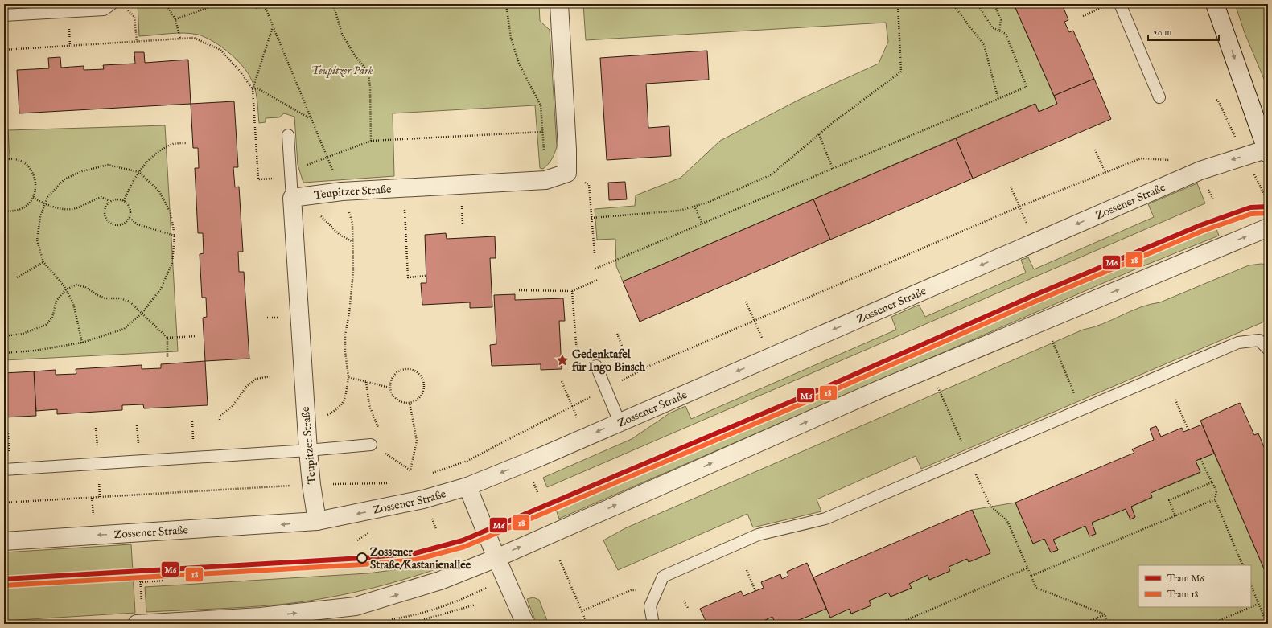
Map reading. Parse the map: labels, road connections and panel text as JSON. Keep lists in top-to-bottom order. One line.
{"streets":{"street":["Teupitzer Straße","Zossener Straße"]},"crossings":[["Teupitzer Straße","Zossener Straße"]],"parks":["Teupitzer Park"],"places":{"place":["Gedenktafel für Ingo Binsch"],"other":["Zossener Straße/Kastanienallee"]},"lines":["tram line M6","tram line 18"],"legend":["Tram M6","Tram 18"],"scale_bar":"20 m"}
